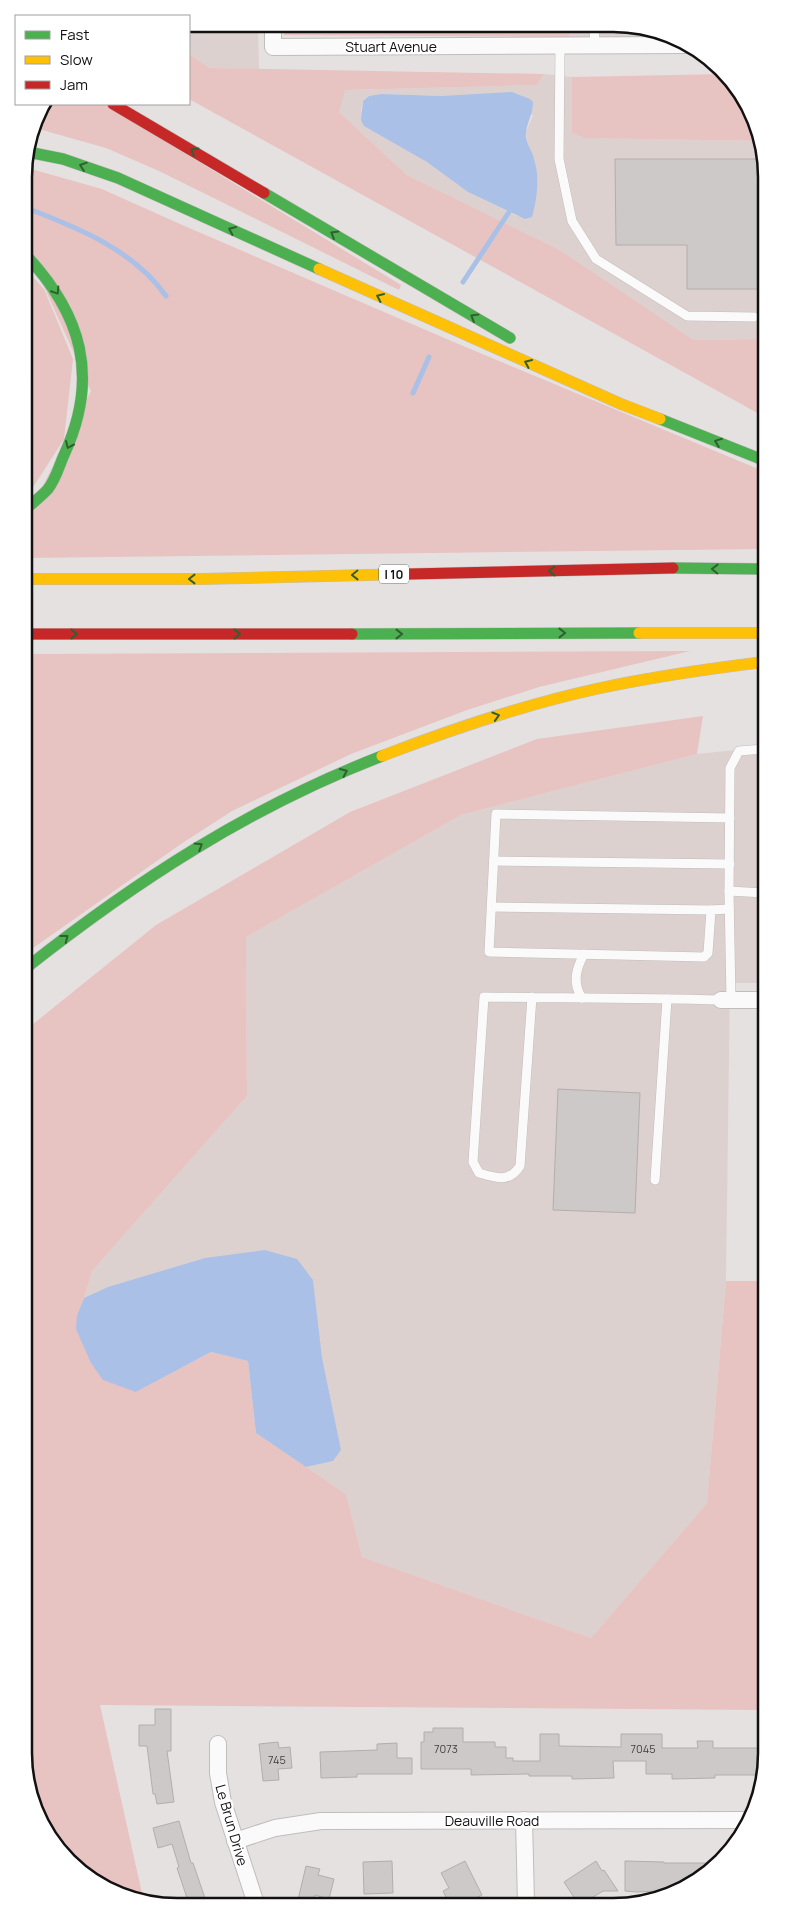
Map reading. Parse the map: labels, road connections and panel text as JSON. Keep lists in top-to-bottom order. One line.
{"streets":{"highway":["I 10"],"street":["Stuart Avenue","Deauville Road","Le Brun Drive"]},"crossings":[["Deauville Road","Le Brun Drive"]],"house_numbers":["7073","7045","745"],"legend":["Fast","Slow","Jam"]}
